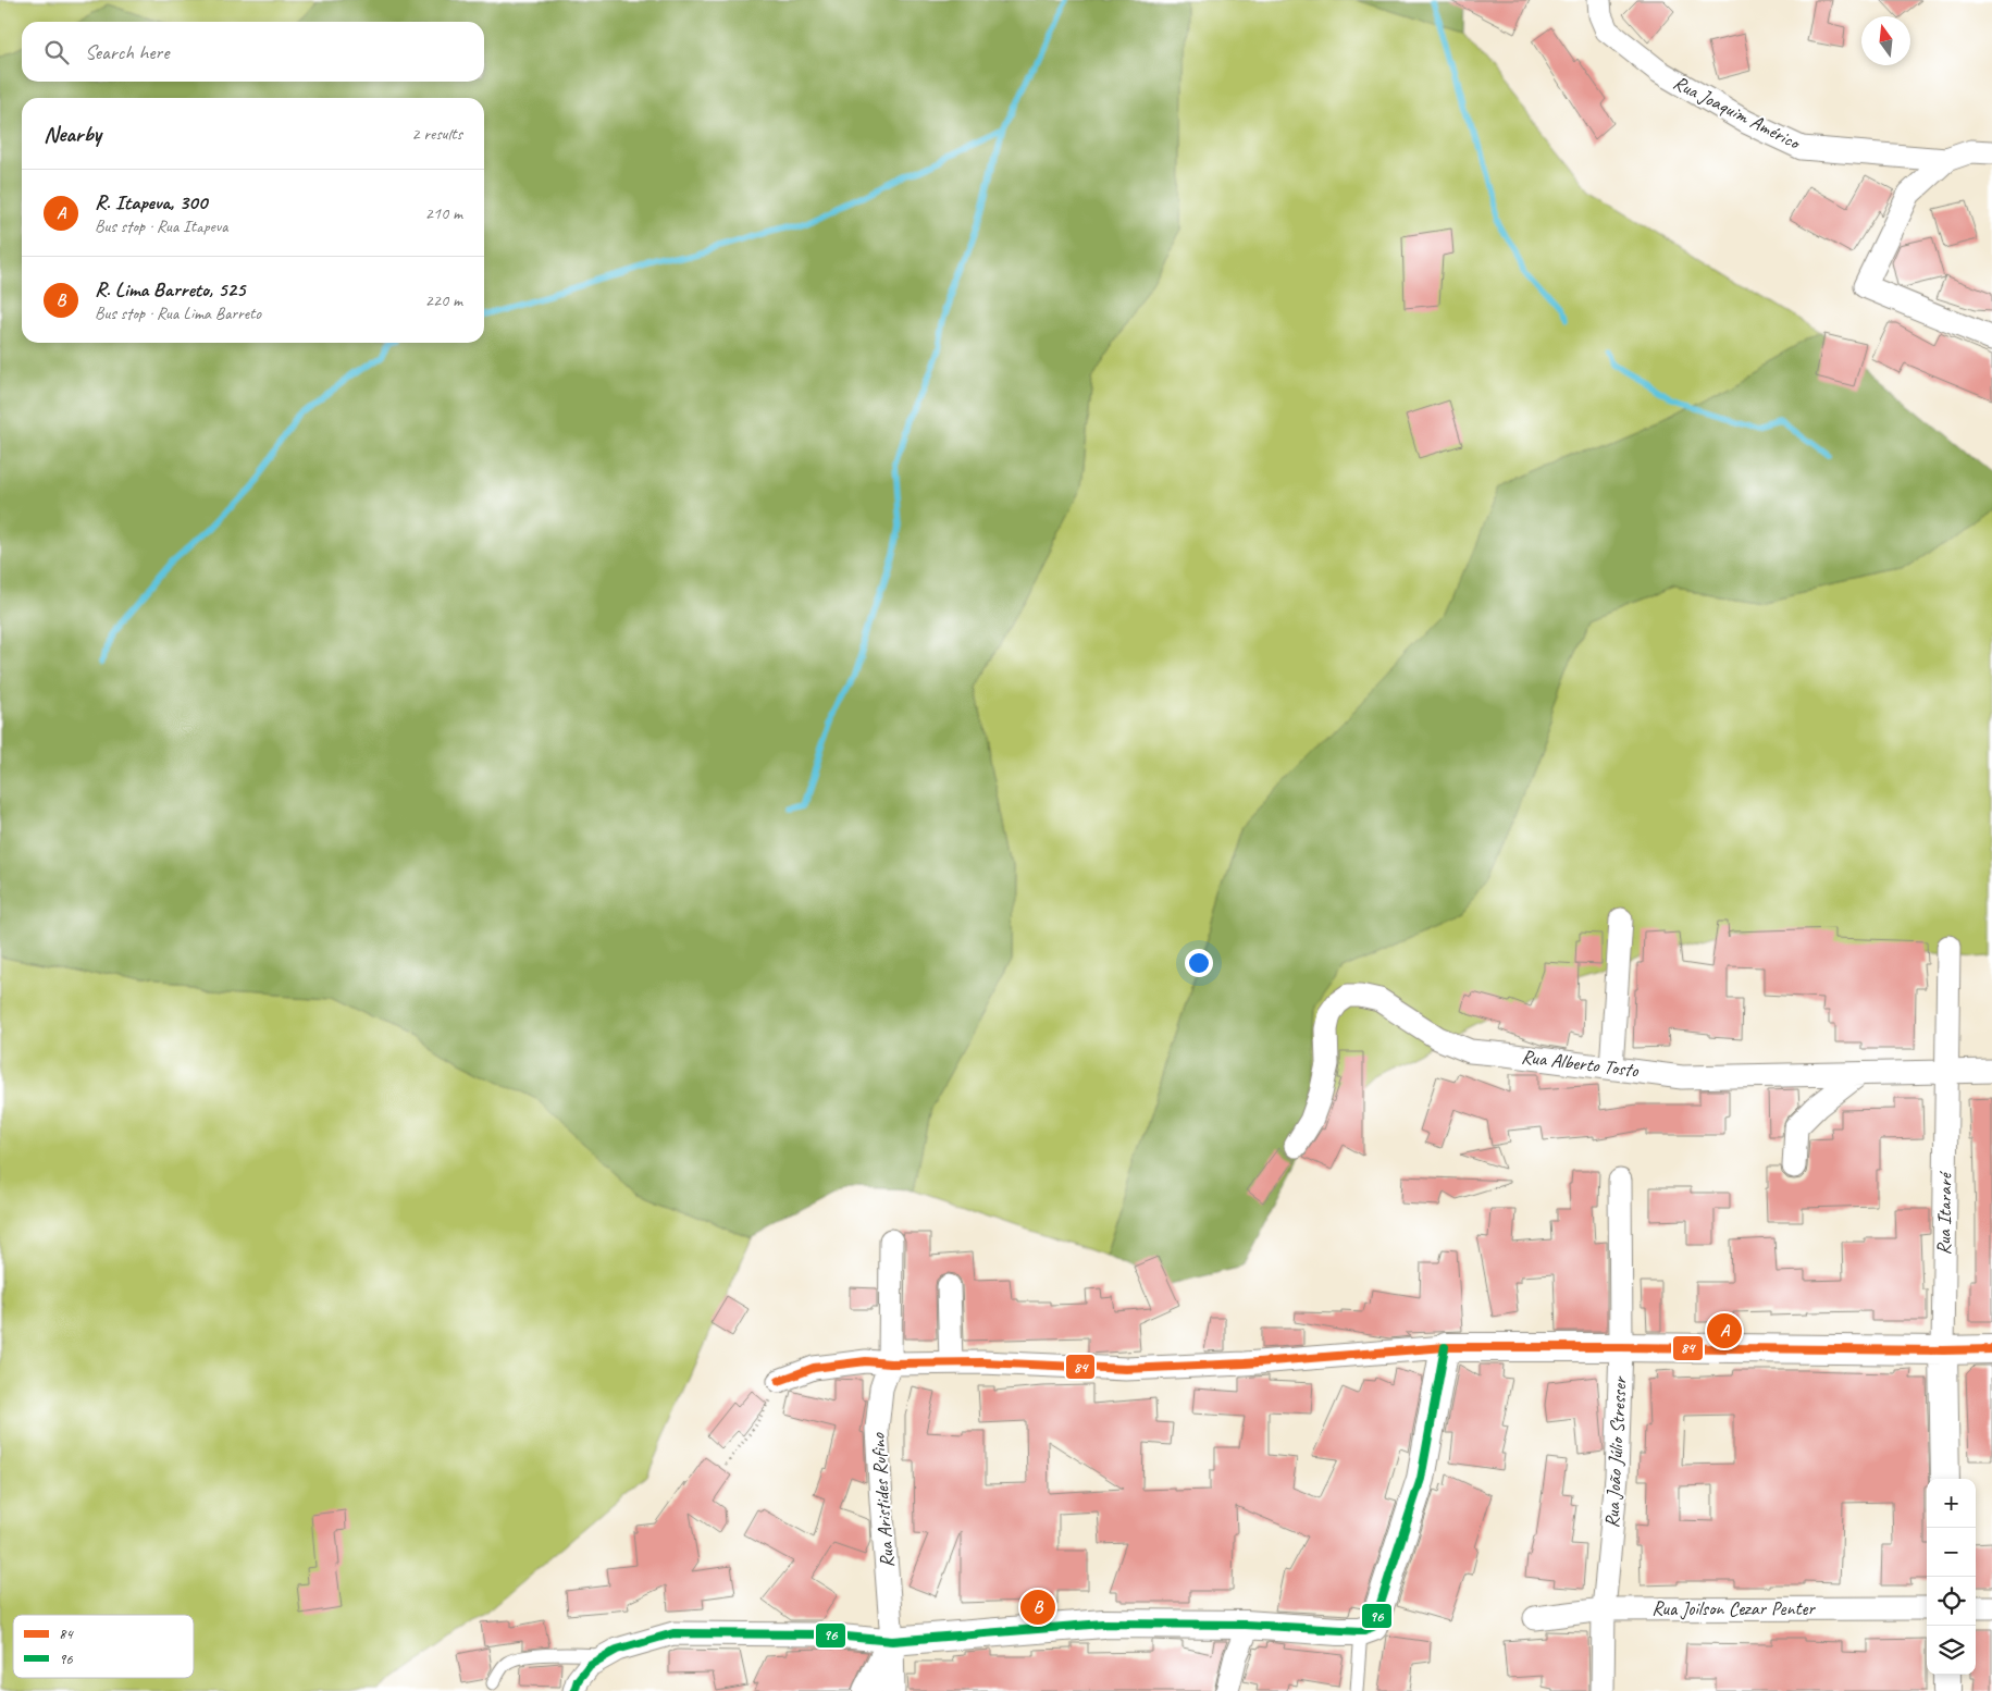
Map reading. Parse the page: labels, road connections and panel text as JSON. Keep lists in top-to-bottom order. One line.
{"streets":{"street":["Rua Joaquim Américo","Rua Alberto Tosto","Rua Itararé","Rua João Júlio Stresser","Rua Aristides Rufino","Rua Joilson Cezar Penter"]},"crossings":[["Rua Alberto Tosto","Rua Itararé"],["Rua João Júlio Stresser","Rua Joilson Cezar Penter"]],"lines":["transit line 84","transit line 96"],"legend":["84","96"],"north":"top","page":{"search":"Search here","heading":["Nearby","2 results"],"list":[{"mark":"A","name":"R. Itapeva, 300","note":"Bus stop · Rua Itapeva","value":"210 m"},{"mark":"B","name":"R. Lima Barreto, 525","note":"Bus stop · Rua Lima Barreto","value":"220 m"}],"pins":["A","B"],"map_buttons":["+","−"]}}
